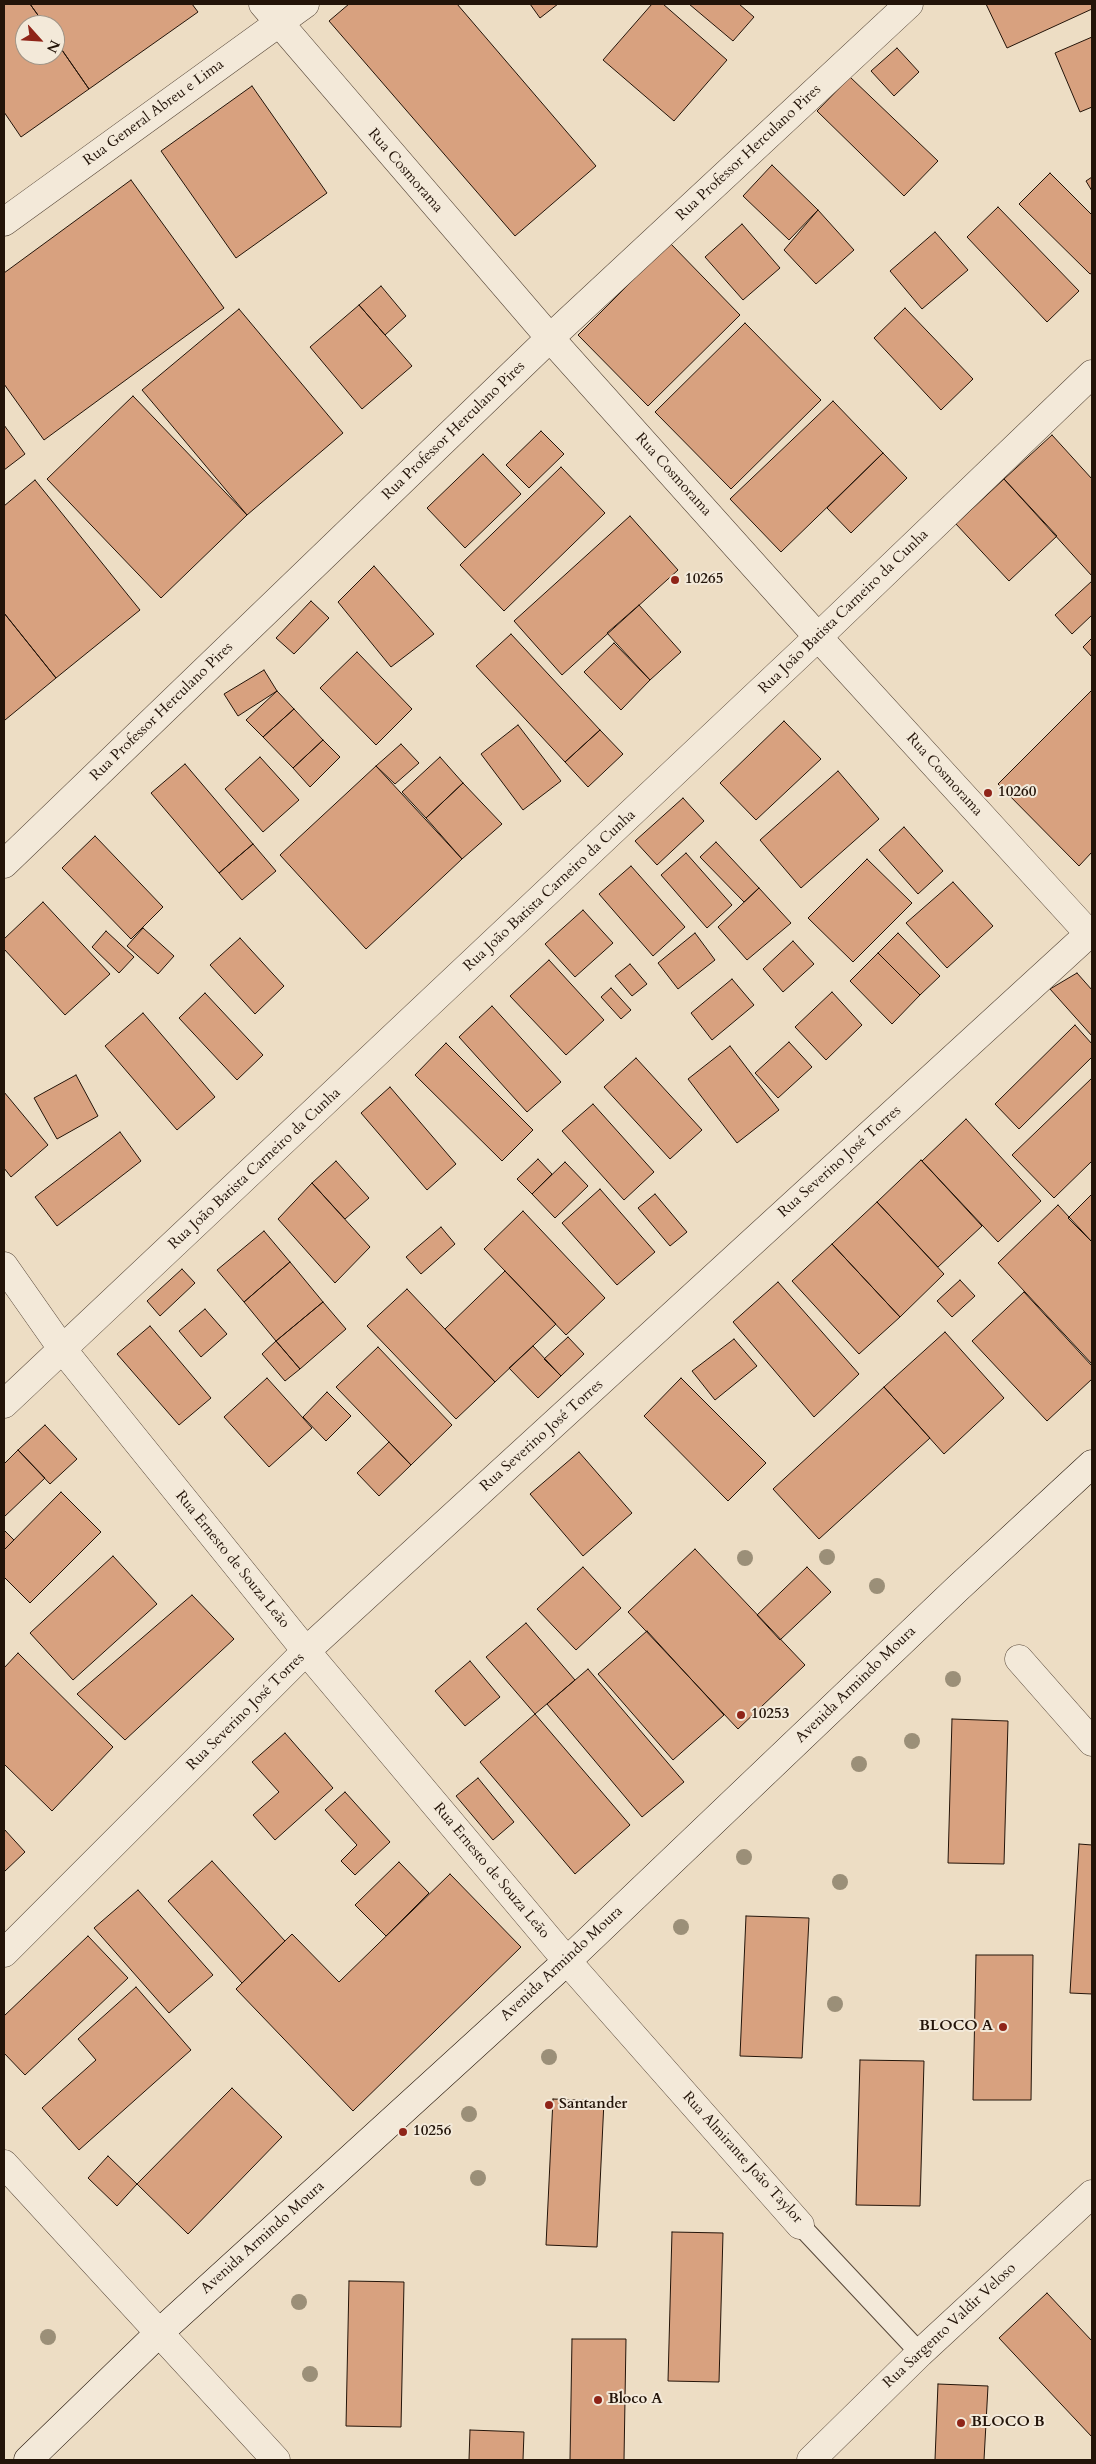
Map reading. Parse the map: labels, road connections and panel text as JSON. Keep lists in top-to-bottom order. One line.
{"streets":{"street":["Rua General Abreu e Lima","Rua Professor Herculano Pires","Rua Cosmorama","Rua João Batista Carneiro da Cunha","Rua Severino José Torres","Rua Ernesto de Souza Leão","Avenida Armindo Moura","Rua Almirante João Taylor","Rua Sargento Valdir Veloso"]},"crossings":[["Rua General Abreu e Lima","Rua Cosmorama"],["Rua Professor Herculano Pires","Rua Cosmorama"],["Rua Cosmorama","Rua João Batista Carneiro da Cunha"],["Rua Cosmorama","Rua Severino José Torres"],["Rua João Batista Carneiro da Cunha","Rua Ernesto de Souza Leão"],["Rua Severino José Torres","Rua Ernesto de Souza Leão"],["Rua Ernesto de Souza Leão","Avenida Armindo Moura"],["Rua Ernesto de Souza Leão","Rua Almirante João Taylor"],["Avenida Armindo Moura","Rua Almirante João Taylor"],["Rua Almirante João Taylor","Rua Sargento Valdir Veloso"]],"places":["10265","10260","10253","BLOCO A","Santander","10256","Bloco A","BLOCO B"],"north":"bottom right"}
